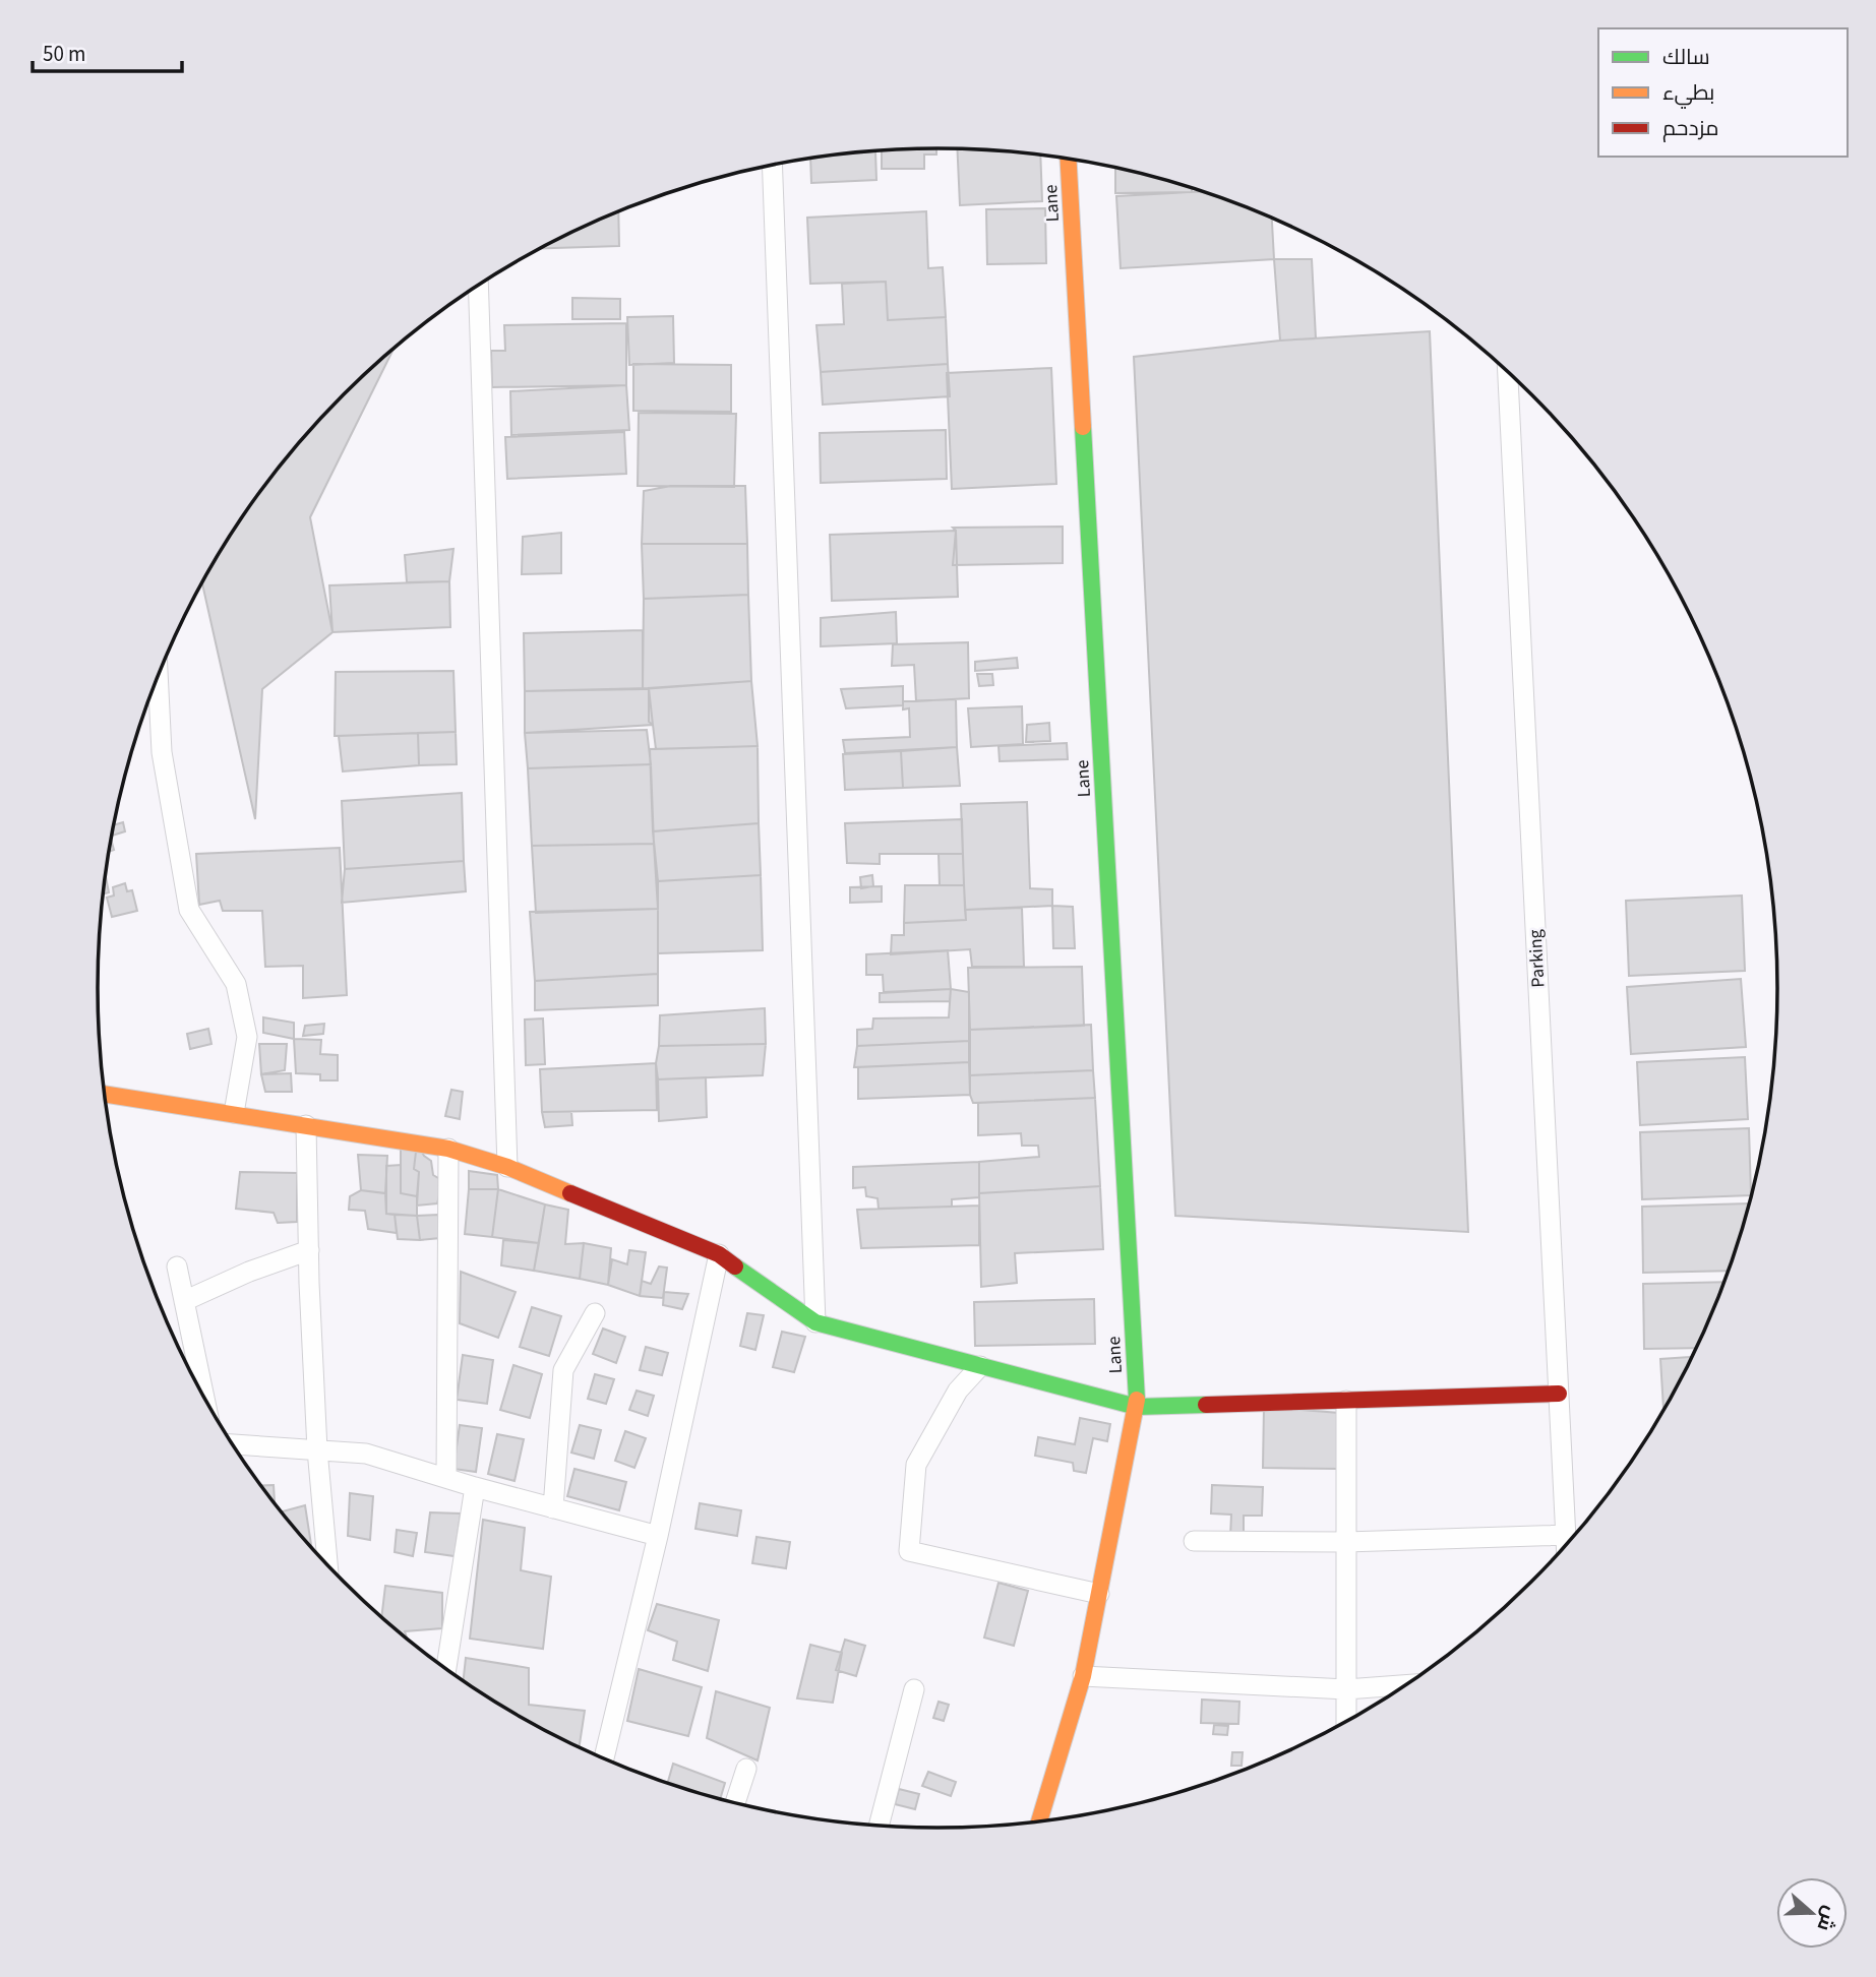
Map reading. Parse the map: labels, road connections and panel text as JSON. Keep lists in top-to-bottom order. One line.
{"streets":{"street":["Lane","Parking"]},"legend":["سالك","بطيء","مزدحم"],"scale_bar":"50 m","north":"right"}
